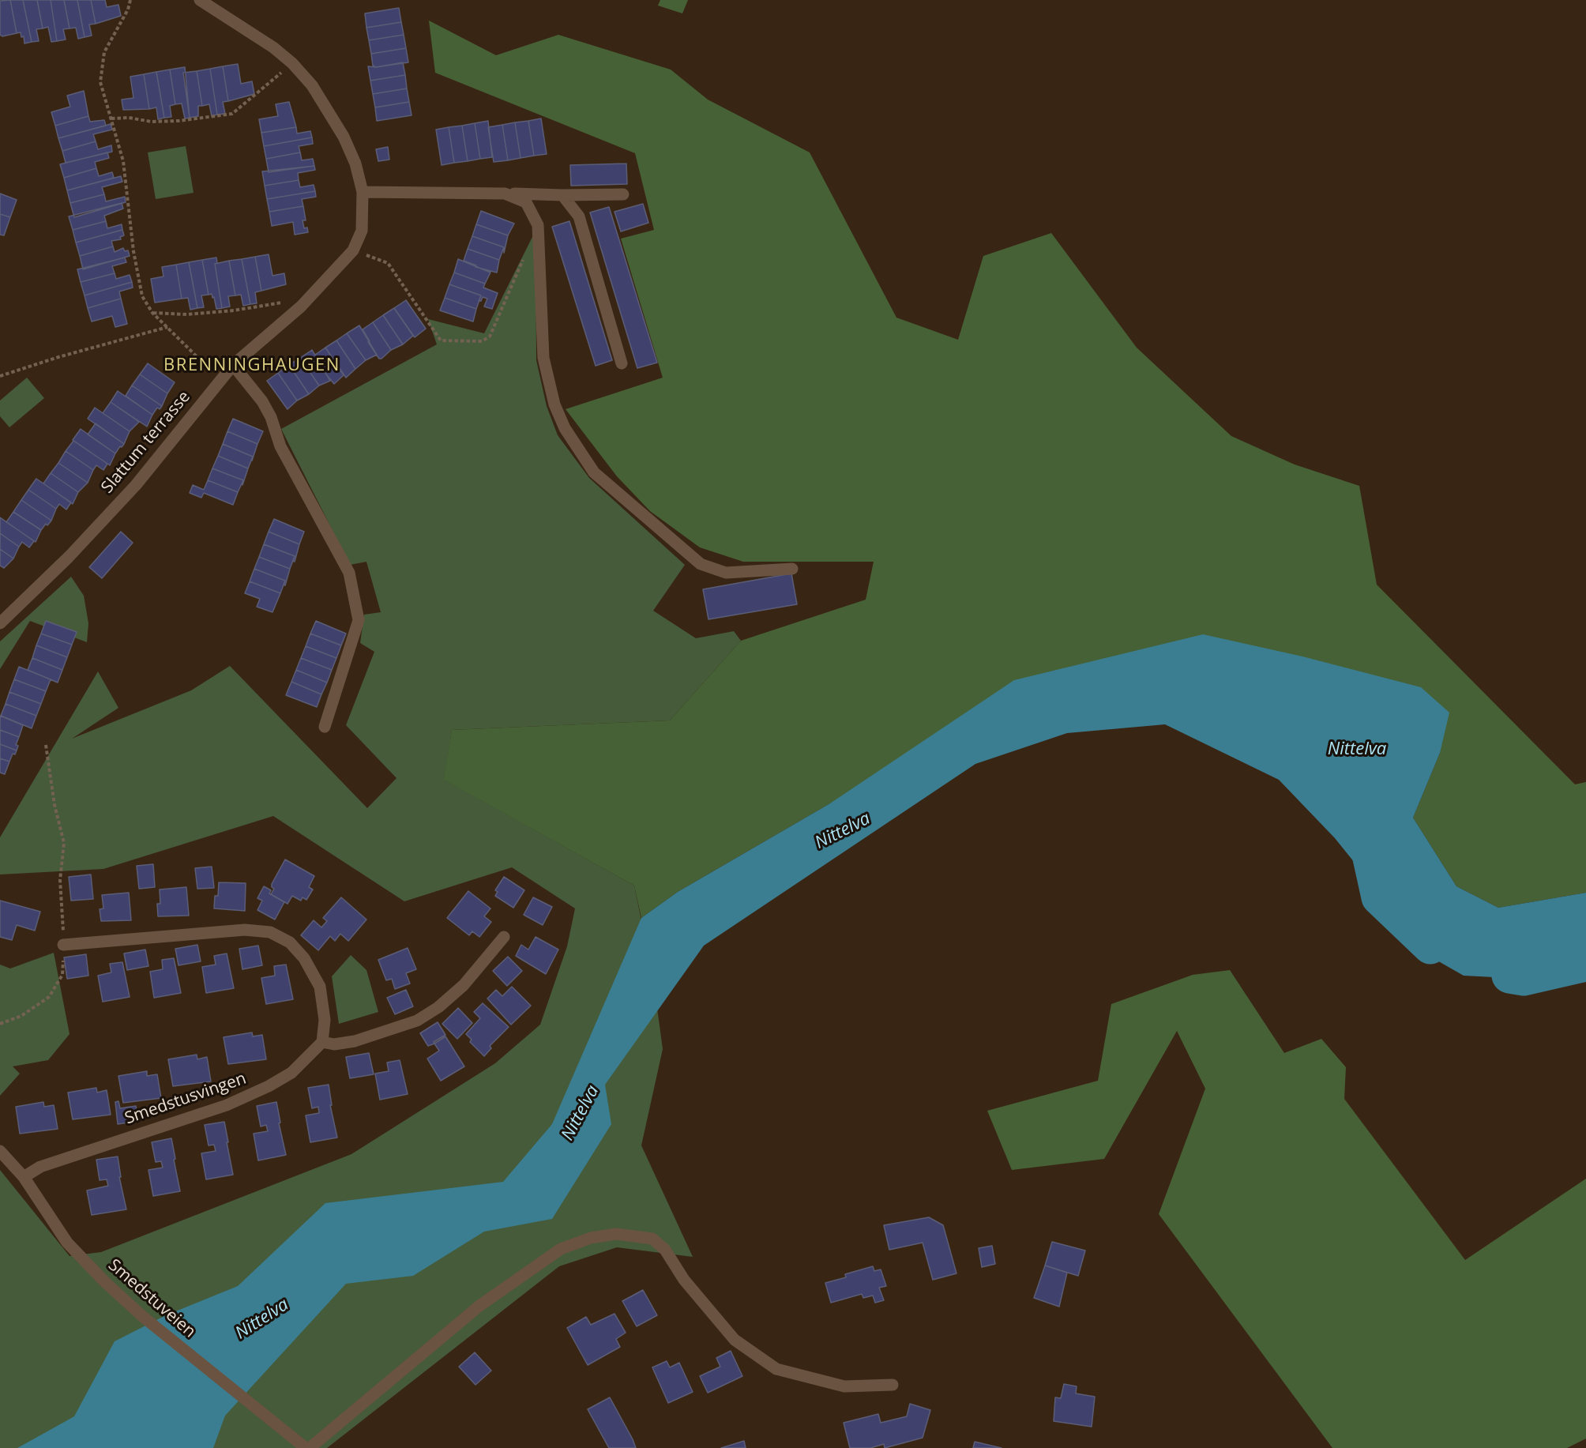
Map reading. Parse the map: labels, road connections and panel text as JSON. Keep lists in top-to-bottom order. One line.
{"streets":{"street":["Slattum terrasse","Smedstusvingen","Smedstuveien"]},"crossings":[["Smedstusvingen","Smedstuveien"]],"districts":["BRENNINGHAUGEN"],"water":["Nittelva"]}
